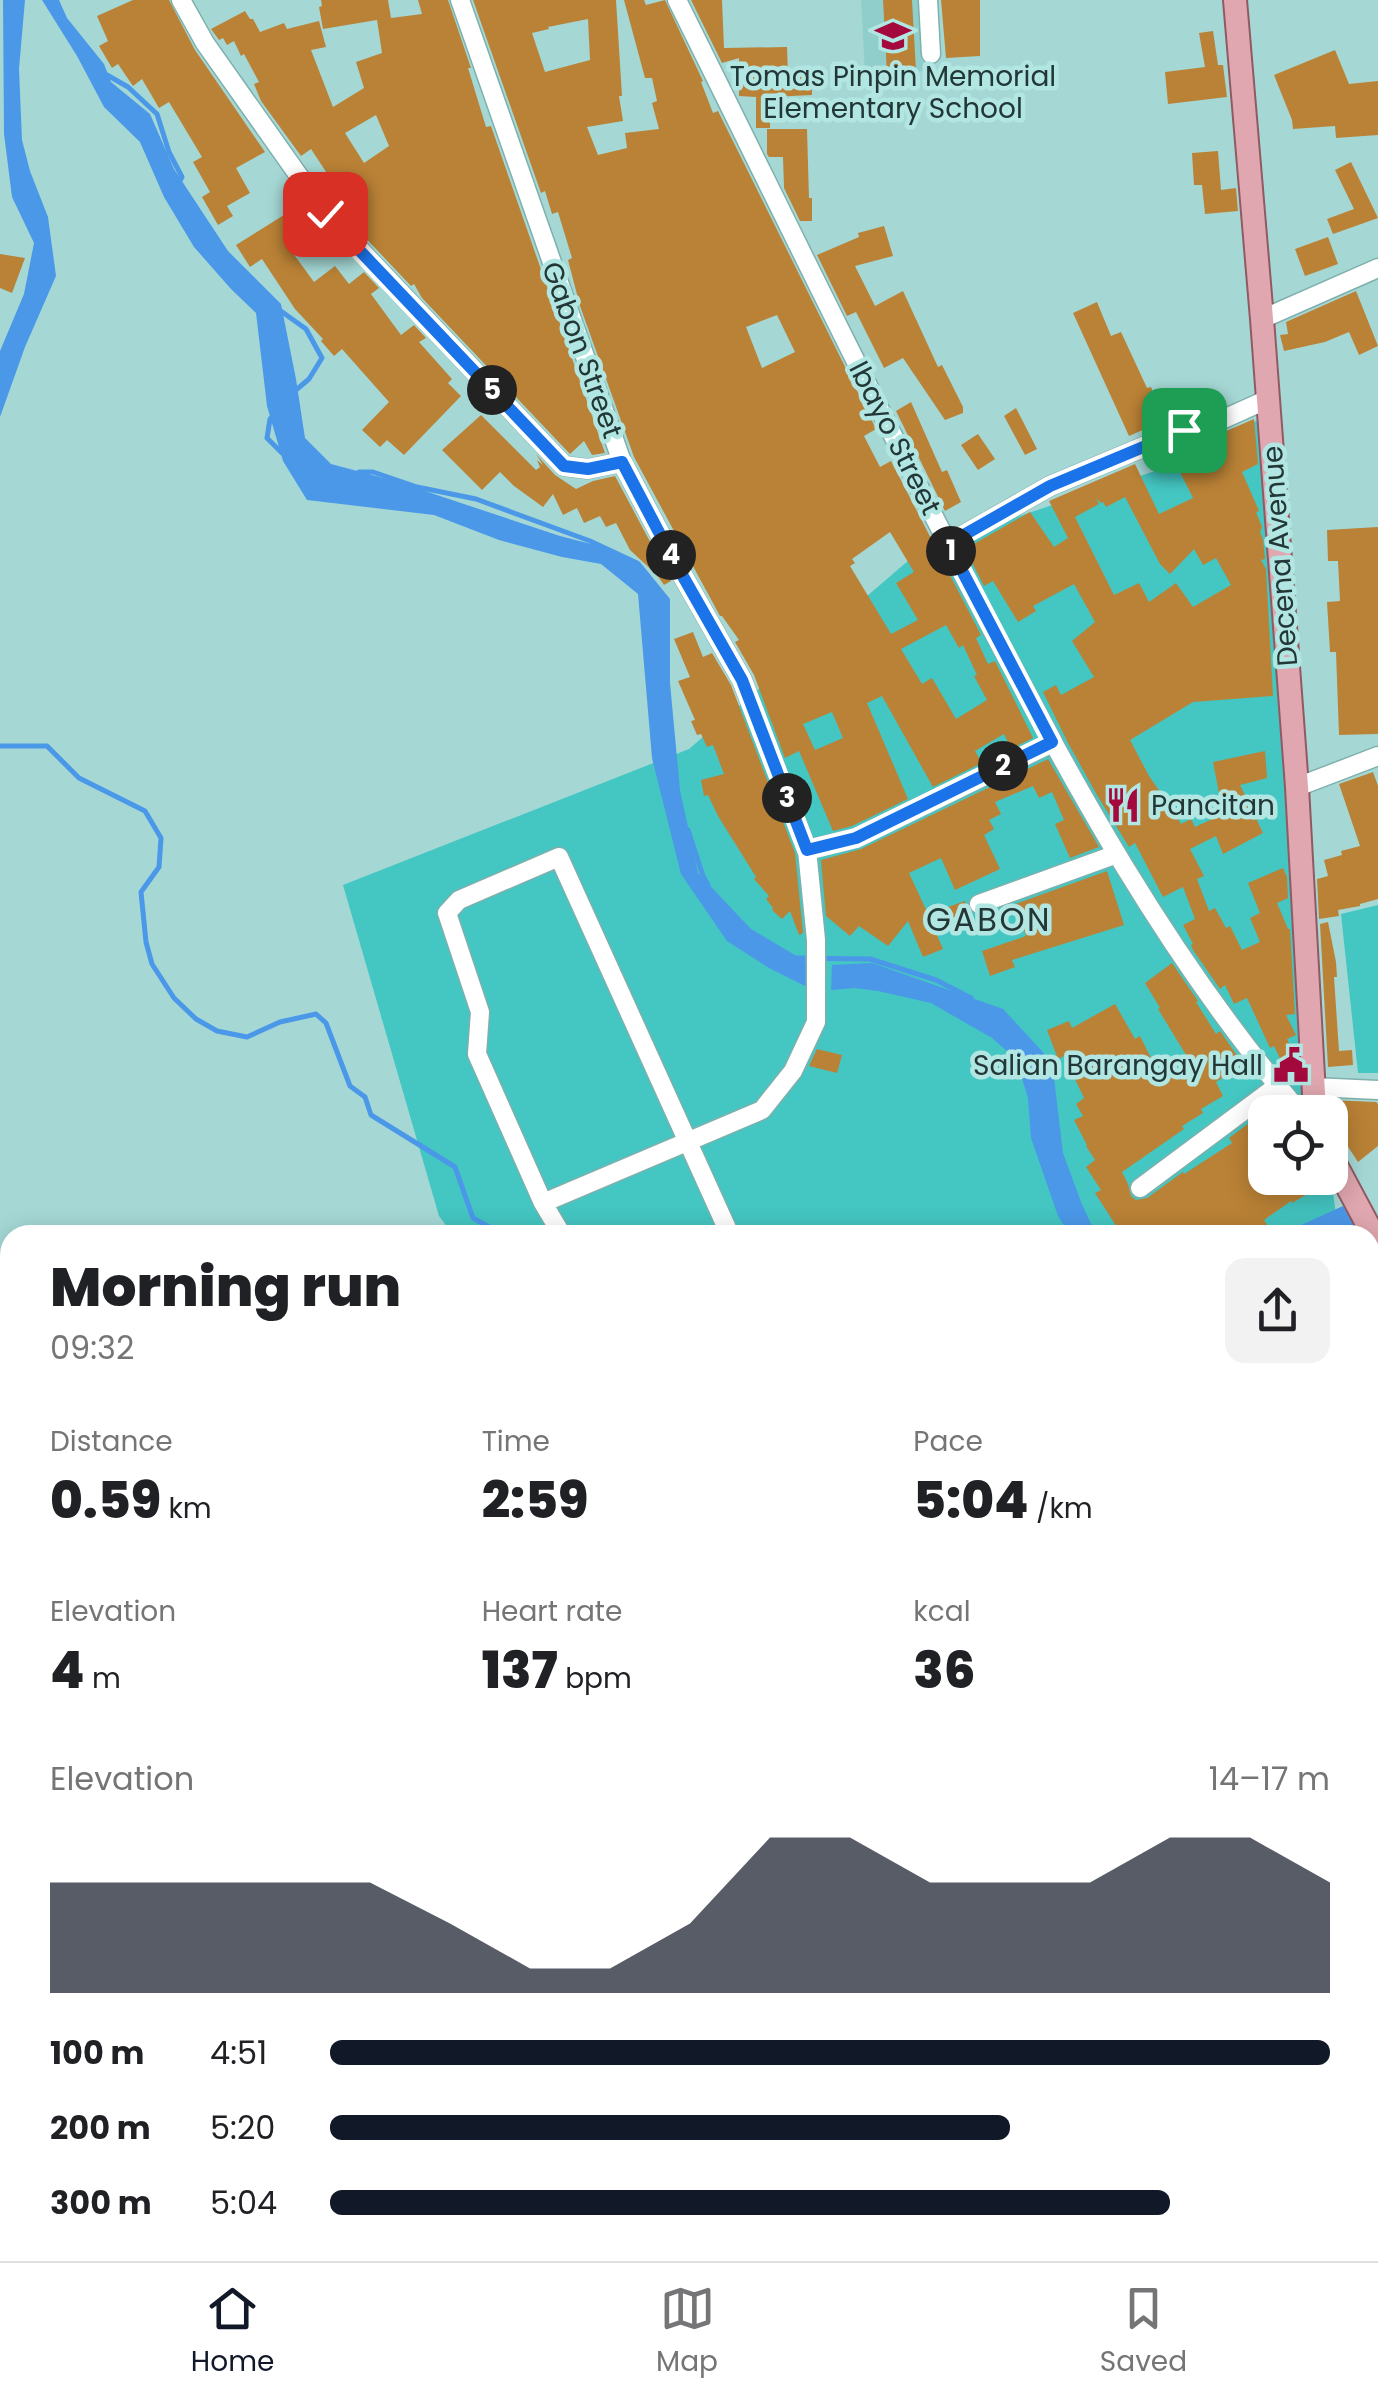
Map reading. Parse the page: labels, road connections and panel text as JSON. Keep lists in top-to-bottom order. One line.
{"streets":{"main road":["Decena Avenue"],"street":["Gabon Street","Ibayo Street"]},"districts":["GABON"],"places":{"school or university":["Tomas Pinpin Memorial Elementary School"],"restaurant":["Pancitan"],"public building":["Salian Barangay Hall"]},"page":{"pins":["5","1","4","2","3"],"heading":["Morning run","09:32"],"stats":[["Distance","0.59 km"],["Time","2:59"],["Pace","5:04 /km"],["Elevation","4 m"],["Heart rate","137 bpm"],["kcal","36"]],"chart":["Elevation","14–17 m"],"list":[{"name":"100 m","note":"4:51"},{"name":"200 m","note":"5:20"},{"name":"300 m","note":"5:04"}],"tabs":["Home","Map","Saved"]}}
